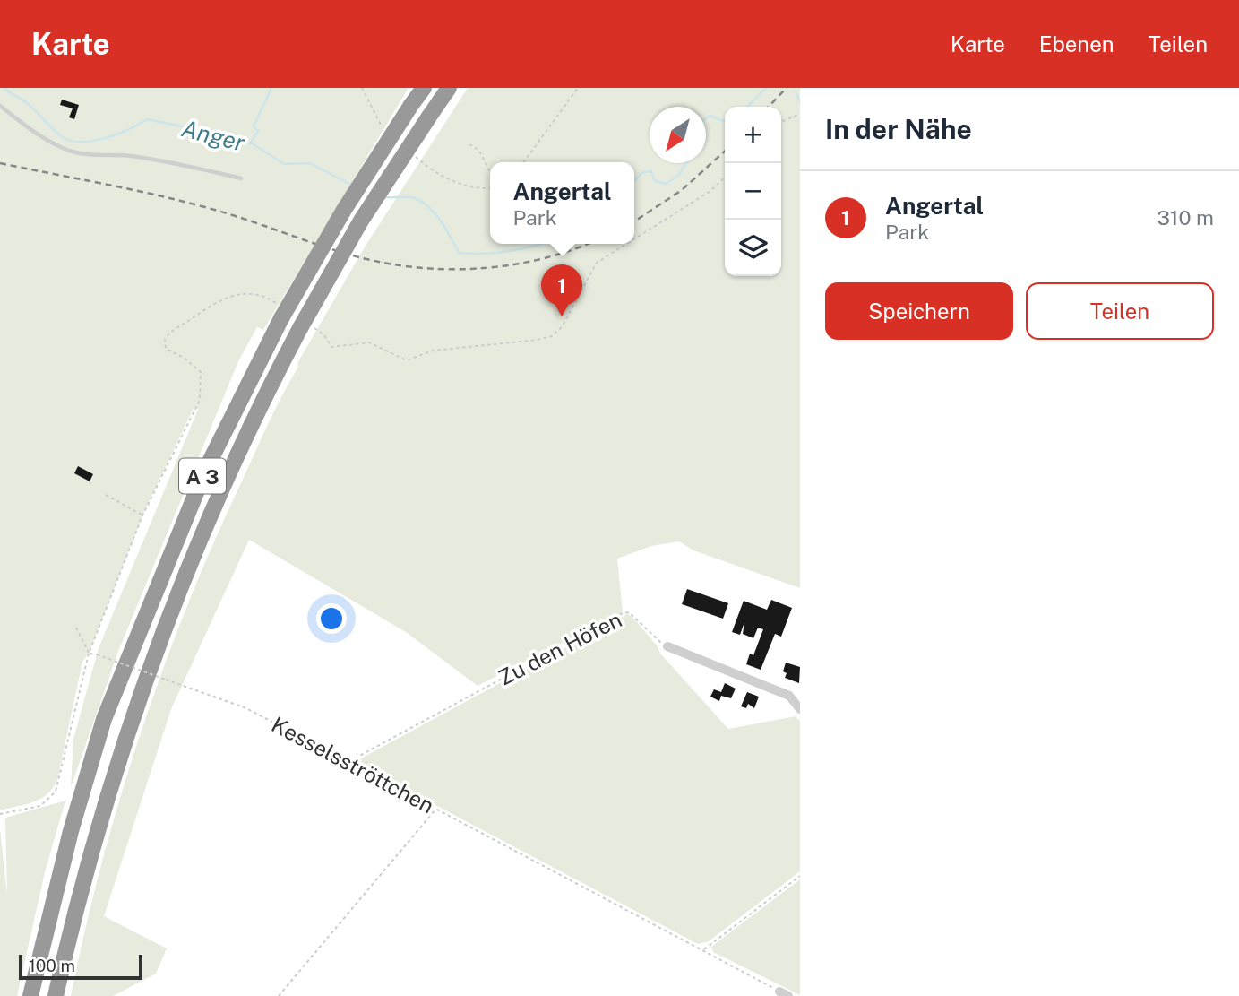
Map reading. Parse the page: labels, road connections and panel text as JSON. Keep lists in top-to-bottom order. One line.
{"streets":{"highway":["A 3"],"path":["Zu den Höfen","Kesselsströttchen"]},"crossings":[["Zu den Höfen","Kesselsströttchen"]],"water":["Anger"],"scale_bar":"100 m","north":"bottom left","page":{"header":"Karte","nav":["Karte","Ebenen","Teilen"],"heading":"In der Nähe","map_buttons":["+","−"],"popup":["Angertal","Park"],"list":[{"mark":"1","name":"Angertal","note":"Park","value":"310 m"}],"buttons":["Speichern","Teilen"],"pins":"1","scale":"100 m"}}
